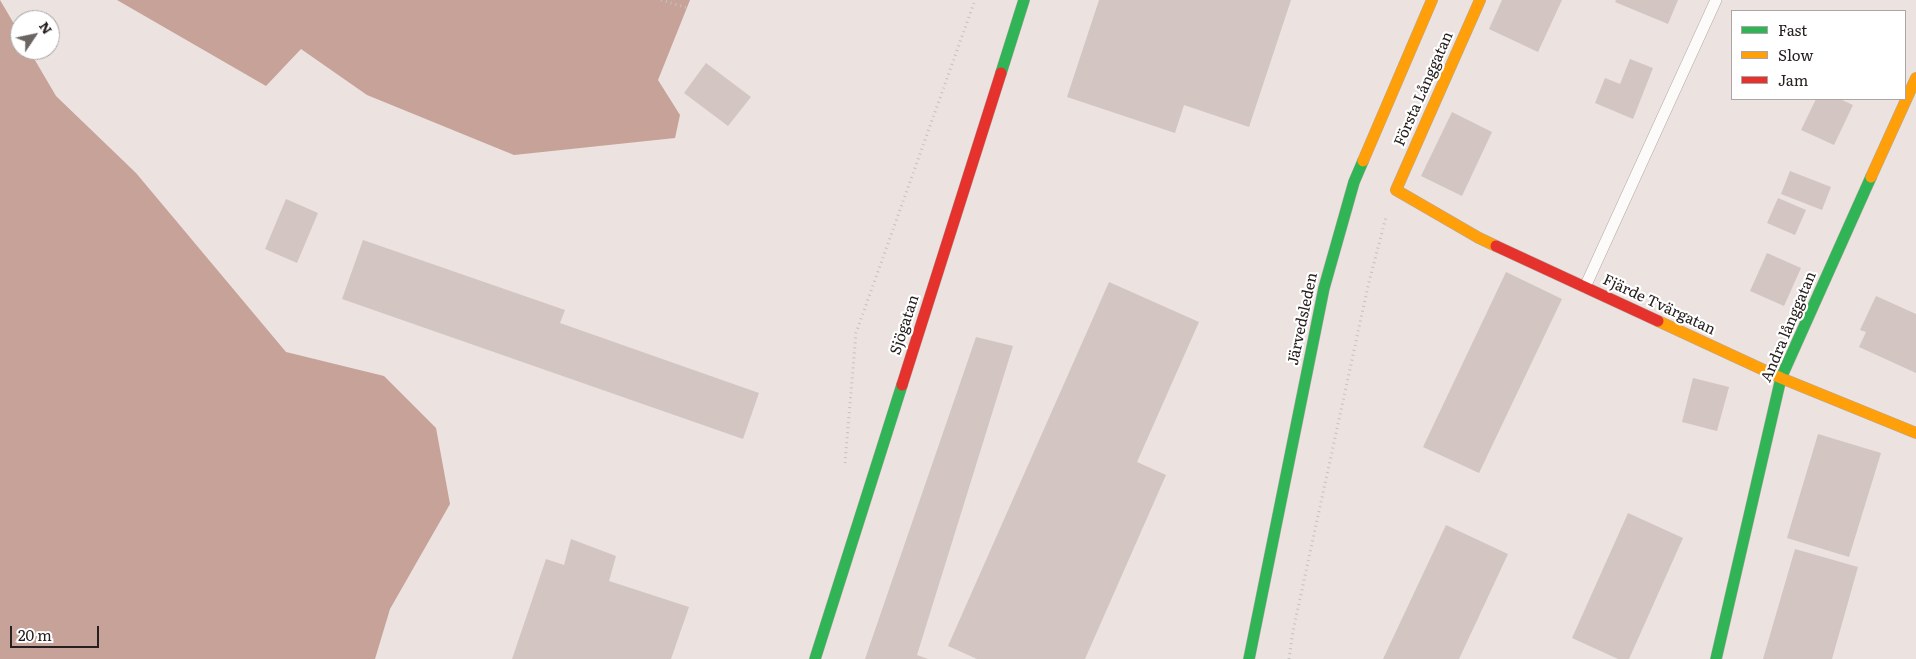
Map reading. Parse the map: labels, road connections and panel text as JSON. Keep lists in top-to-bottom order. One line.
{"streets":{"street":["Första Långgatan","Fjärde Tvärgatan","Järvedsleden","Sjögatan","Andra långgatan"]},"crossings":[["Första Långgatan","Fjärde Tvärgatan"],["Fjärde Tvärgatan","Andra långgatan"]],"legend":["Fast","Slow","Jam"],"scale_bar":"20 m","north":"top right"}
